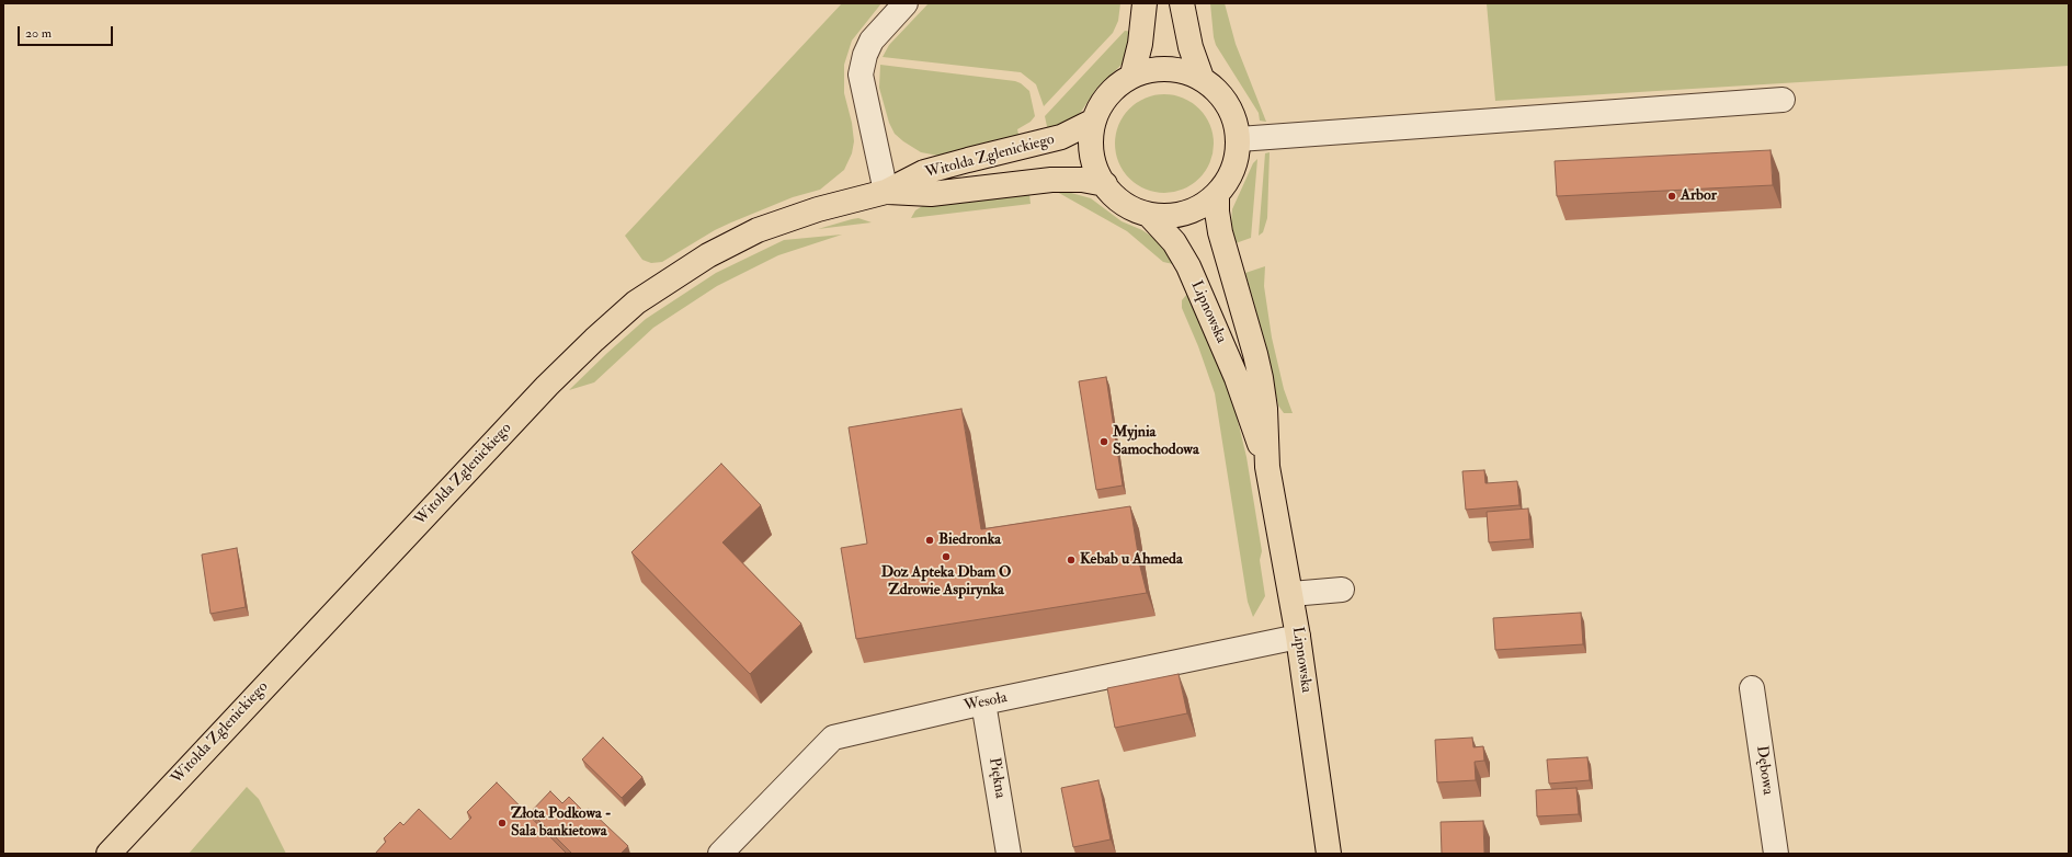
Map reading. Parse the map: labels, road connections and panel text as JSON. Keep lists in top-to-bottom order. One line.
{"streets":{"main road":["Witolda Zglenickiego","Lipnowska"],"street":["Wesoła","Dębowa","Piękna"]},"crossings":[["Witolda Zglenickiego","Lipnowska"],["Lipnowska","Wesoła"],["Wesoła","Piękna"]],"places":["Arbor","Myjnia Samochodowa","Biedronka","Doz Apteka Dbam O Zdrowie Aspirynka","Kebab u Ahmeda","Złota Podkowa - Sala bankietowa"],"scale_bar":"20 m"}
